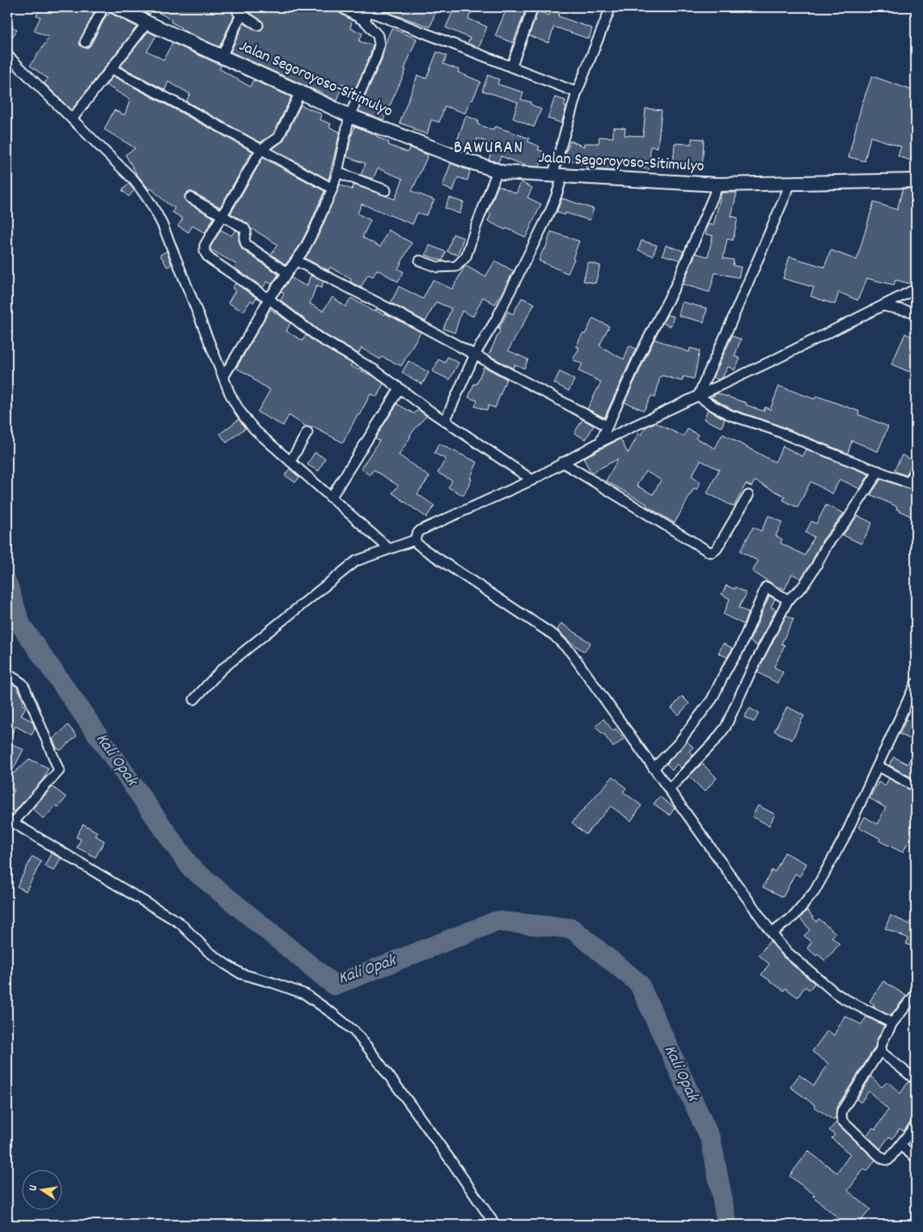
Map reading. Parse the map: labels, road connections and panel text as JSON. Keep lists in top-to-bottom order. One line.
{"streets":{"main road":["Jalan Segoroyoso-Sitimulyo"]},"districts":["BAWURAN"],"water":["Kali Opak"],"north":"left"}
